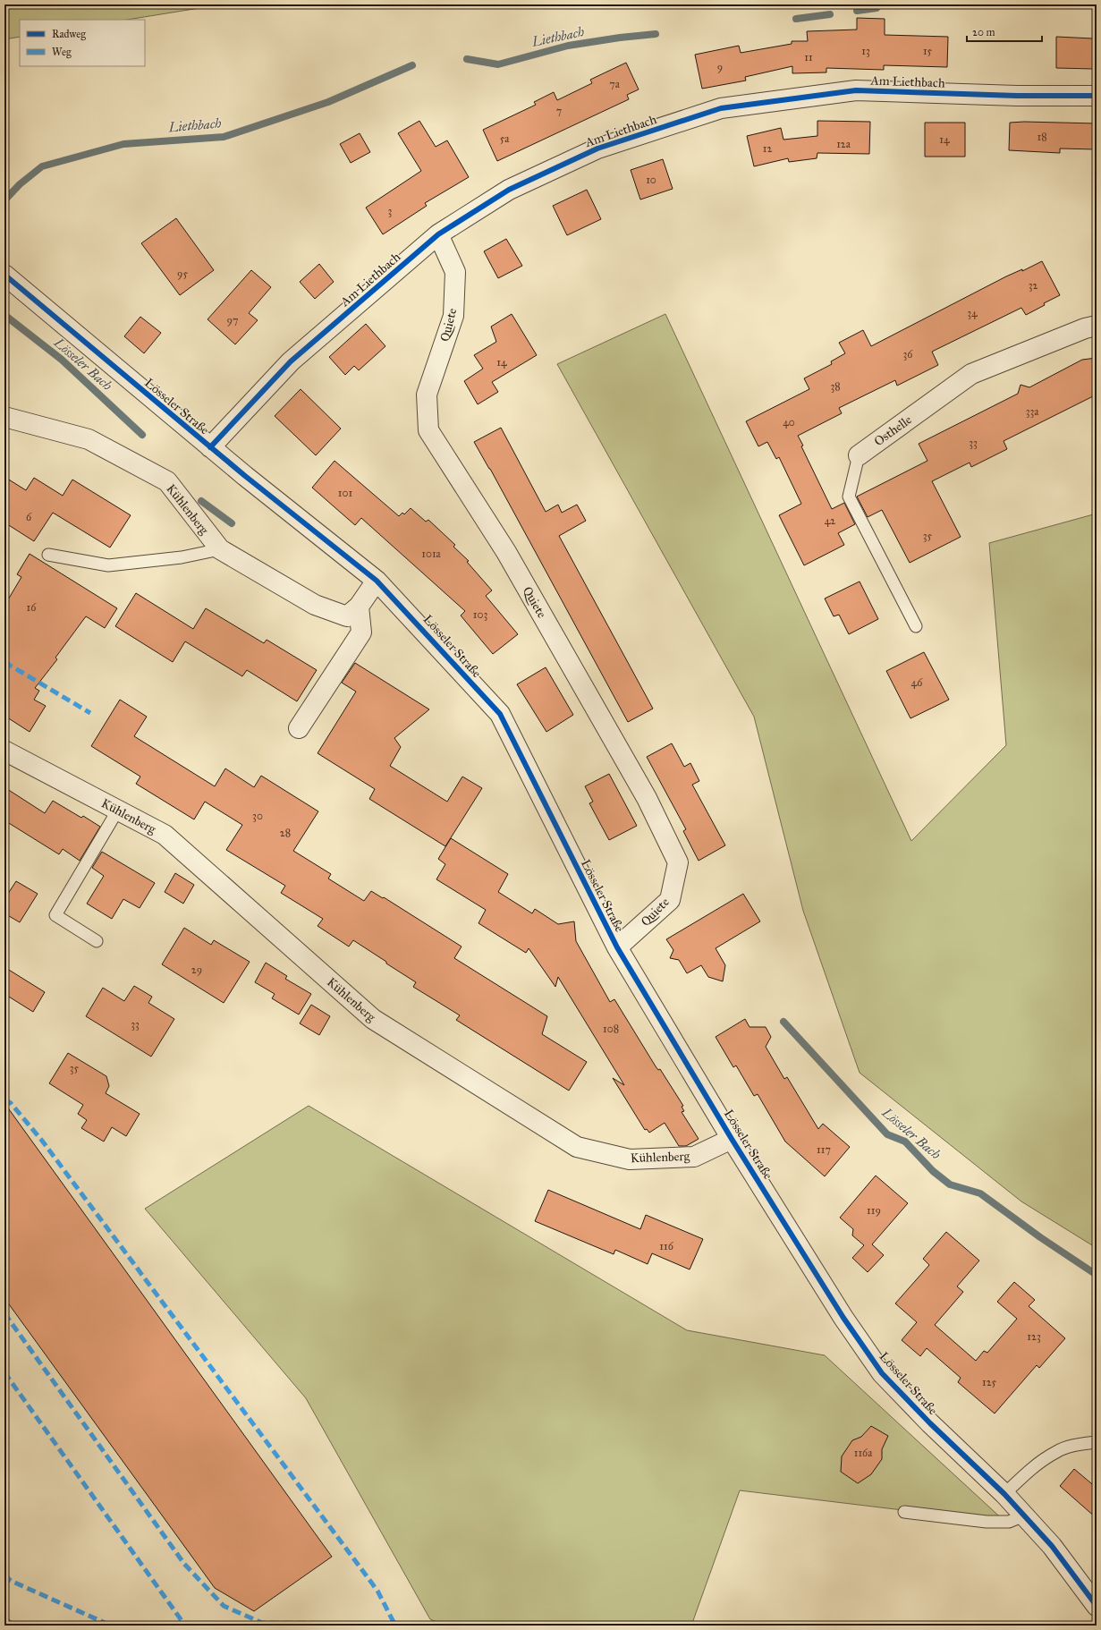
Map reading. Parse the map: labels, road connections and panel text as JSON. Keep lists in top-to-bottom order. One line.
{"streets":{"street":["Am Liethbach","Quiete","Lösseler Straße","Osthelle","Kühlenberg"]},"crossings":[["Am Liethbach","Quiete"],["Am Liethbach","Lösseler Straße"],["Quiete","Lösseler Straße"],["Lösseler Straße","Kühlenberg"]],"water":["Liethbach","Lösseler Bach"],"house_numbers":["13","15","11","9","7a","7","18","5a","14","12a","12","10","3","95","32","34","97","36","14","38","33a","40","33","101","6","42","35","101a","16","103","46","30","28","29","33","108","35","117","119","116","123","125","116a"],"legend":["Radweg","Weg"],"scale_bar":"20 m"}
